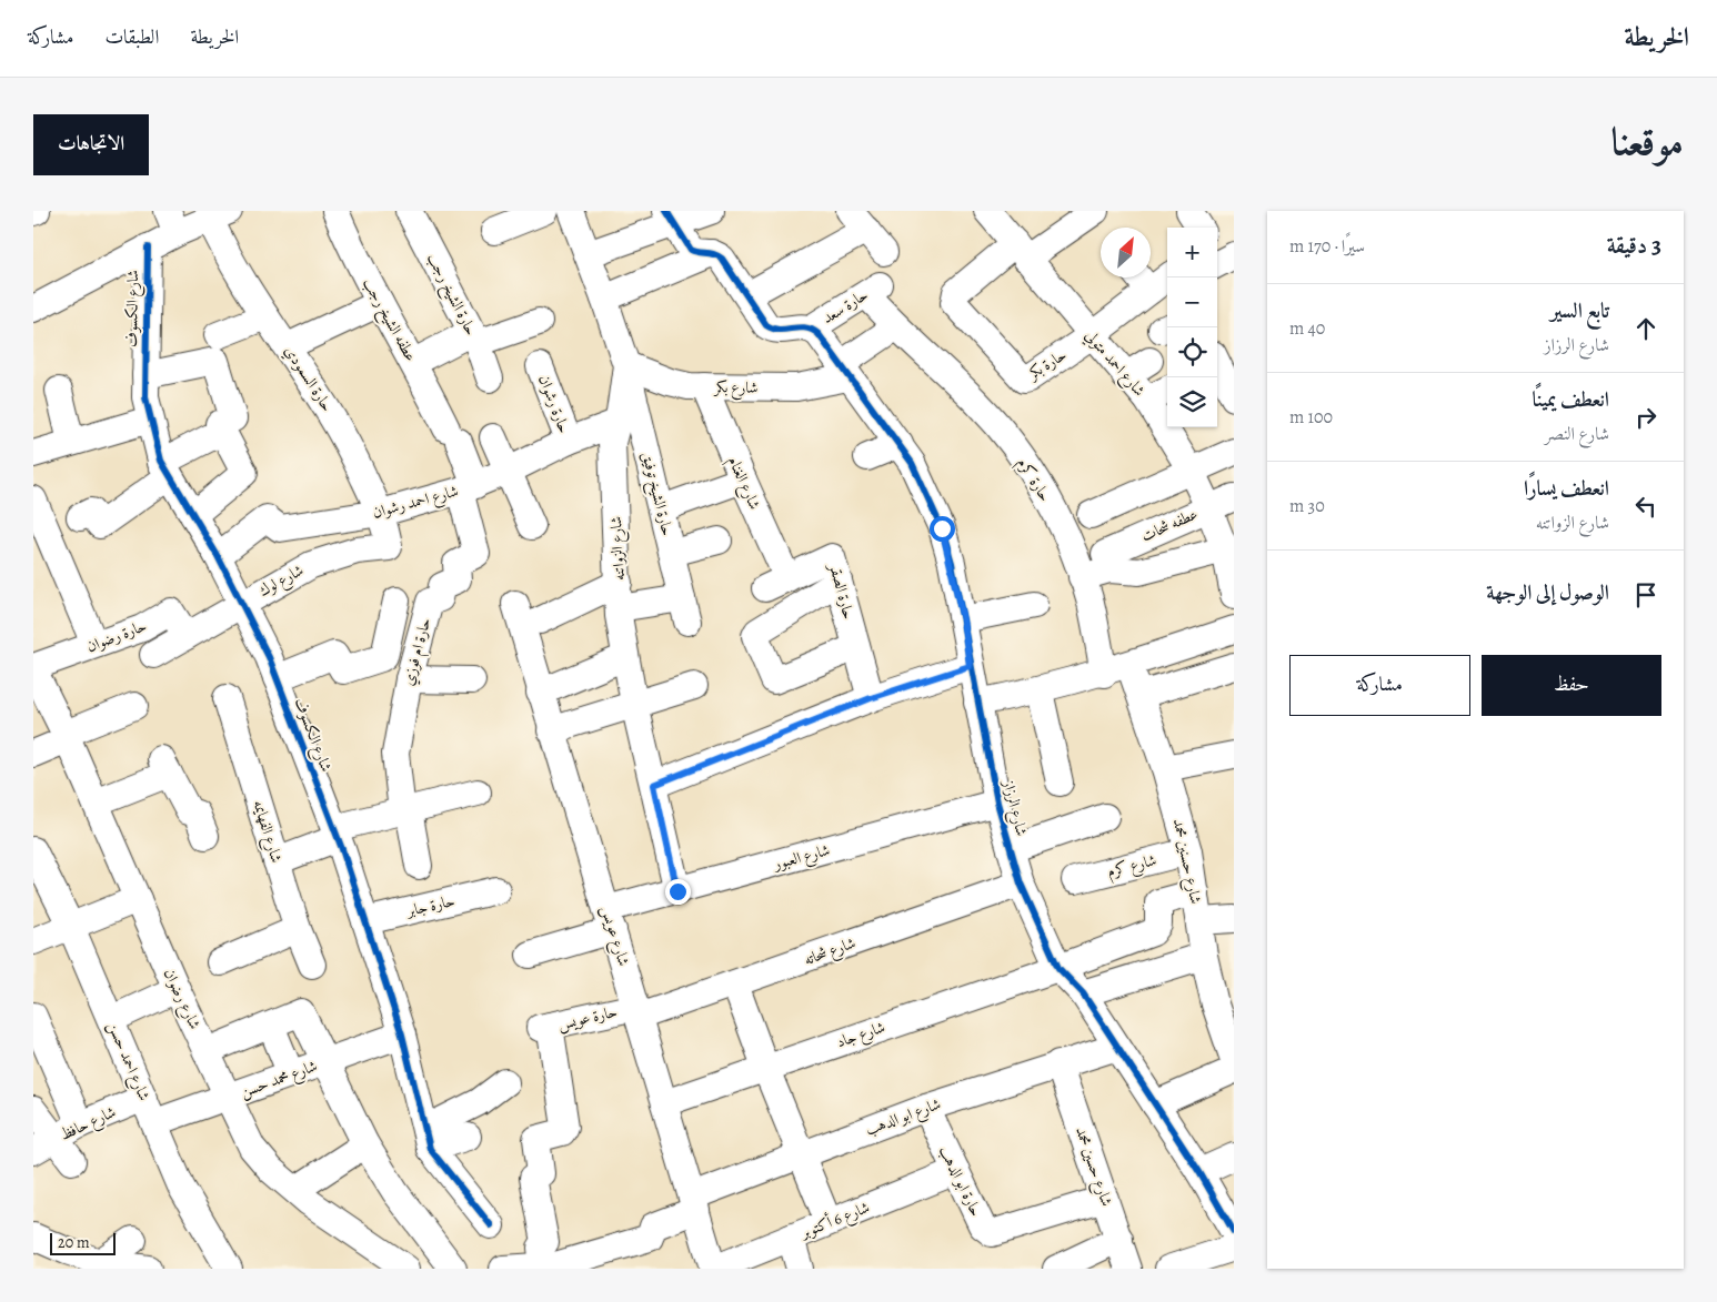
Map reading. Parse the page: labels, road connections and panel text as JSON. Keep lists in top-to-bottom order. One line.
{"streets":{"street":["حارة الشيخ رجب","حارة سعد","شارع الكسوف","عطفه الشيخ رجب","شارع احمد متولي","حارة بكر","حارة السمودي","شارع بكر","حارة رشوان","حارة كرم","شارع الغنام","حارة الشيخ توفيق","شارع احمد رشوان","عطفه شحات","شارع الزواتنه","شارع لوك","حارة الصقر","حارة رضوان","حارة ام فوزي","شارع الرزاز","شارع الفهايمه","شارع العبور","شارع حسنين محمد","شارع كرم","حارة جابر","شارع عويس","شارع شحاته","شارع رضوان","حارة عويس","شارع جاد","شارع احمد حسن","شارع محمد حسن","شارع ابو الدهب","شارع حافظ","شارع حسين محمد","حارة ابو الدهب","شارع 6 أكتوبر"]},"crossings":[["حارة سعد","حارة كرم"],["حارة سعد","شارع الرزاز"],["شارع الكسوف","شارع احمد رشوان"],["شارع الكسوف","شارع لوك"],["شارع الكسوف","حارة جابر"],["شارع الكسوف","شارع محمد حسن"],["عطفه الشيخ رجب","شارع احمد رشوان"],["عطفه الشيخ رجب","حارة ام فوزي"],["شارع احمد متولي","حارة بكر"],["شارع احمد متولي","عطفه شحات"],["حارة السمودي","شارع احمد رشوان"],["حارة السمودي","شارع لوك"],["شارع بكر","شارع الغنام"],["شارع بكر","حارة الشيخ توفيق"],["شارع بكر","شارع الزواتنه"],["شارع بكر","شارع الرزاز"],["حارة رشوان","شارع احمد رشوان"],["شارع الغنام","حارة الصقر"],["حارة الشيخ توفيق","شارع الزواتنه"],["شارع احمد رشوان","شارع الزواتنه"],["شارع احمد رشوان","حارة ام فوزي"],["شارع الزواتنه","شارع العبور"],["شارع لوك","حارة رضوان"],["حارة رضوان","شارع رضوان"],["شارع الرزاز","شارع العبور"],["شارع الرزاز","شارع شحاته"],["شارع الرزاز","شارع جاد"],["شارع الرزاز","شارع ابو الدهب"],["شارع العبور","شارع عويس"],["شارع حسنين محمد","شارع كرم"],["شارع حسنين محمد","شارع جاد"],["شارع عويس","شارع شحاته"],["شارع عويس","حارة عويس"],["شارع عويس","شارع جاد"],["شارع عويس","شارع ابو الدهب"],["شارع عويس","شارع 6 أكتوبر"],["شارع شحاته","حارة عويس"],["شارع رضوان","شارع محمد حسن"],["شارع احمد حسن","شارع محمد حسن"],["شارع احمد حسن","شارع حافظ"],["شارع ابو الدهب","شارع حسين محمد"],["شارع ابو الدهب","حارة ابو الدهب"],["شارع حسين محمد","حارة ابو الدهب"],["حارة ابو الدهب","شارع 6 أكتوبر"]],"scale_bar":"20 m","north":"top right","page":{"header":"الخريطة","nav":["الخريطة","الطبقات","مشاركة"],"title":"موقعنا","buttons":["الاتجاهات",["حفظ","مشاركة"]],"heading":["3 دقيقة","سيرًا · 170 m"],"map_buttons":["+","−"],"list":[["تابع السير","شارع الرزاز","40 m"],["انعطف يمينًا","شارع النصر","100 m"],["انعطف يسارًا","شارع الزواتنه","30 m"],"الوصول إلى الوجهة"],"scale":"20 m"}}
